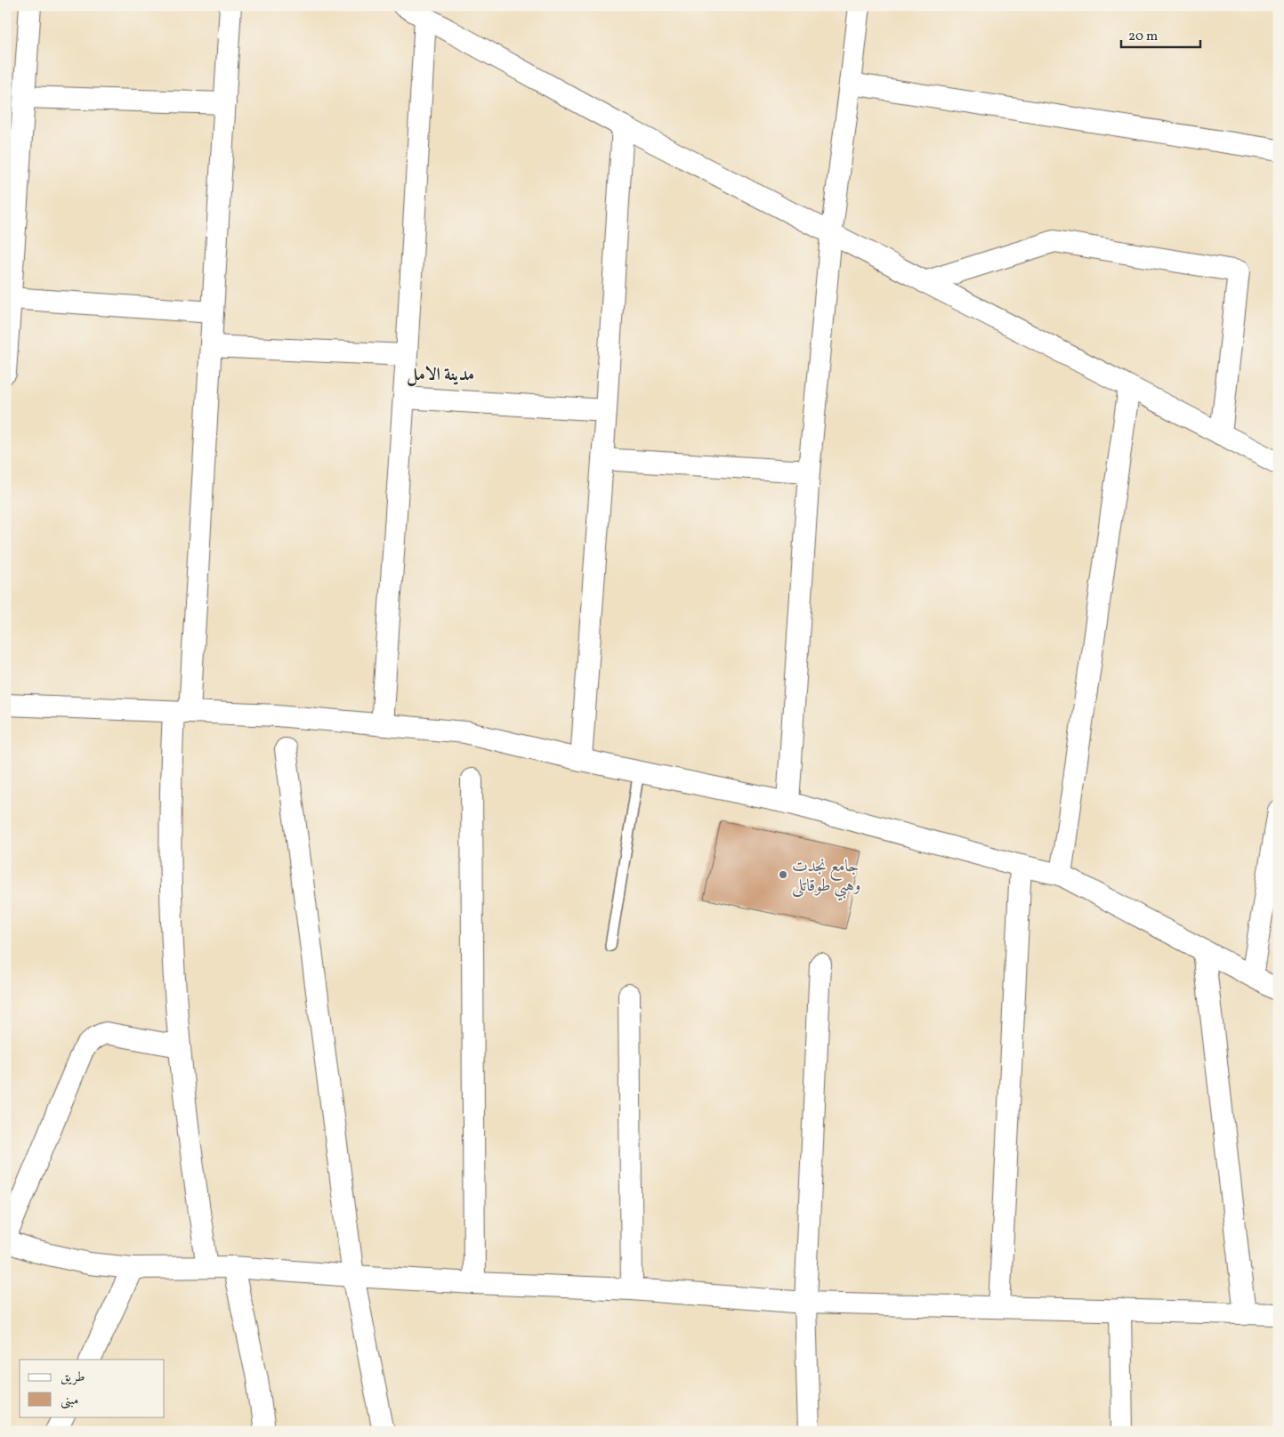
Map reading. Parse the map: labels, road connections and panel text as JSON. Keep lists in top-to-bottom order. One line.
{"districts":["مدينة الامل"],"places":["جامع نجدت وهبي طوقاتلى"],"legend":["طريق","مبنى"],"scale_bar":"20 m"}
